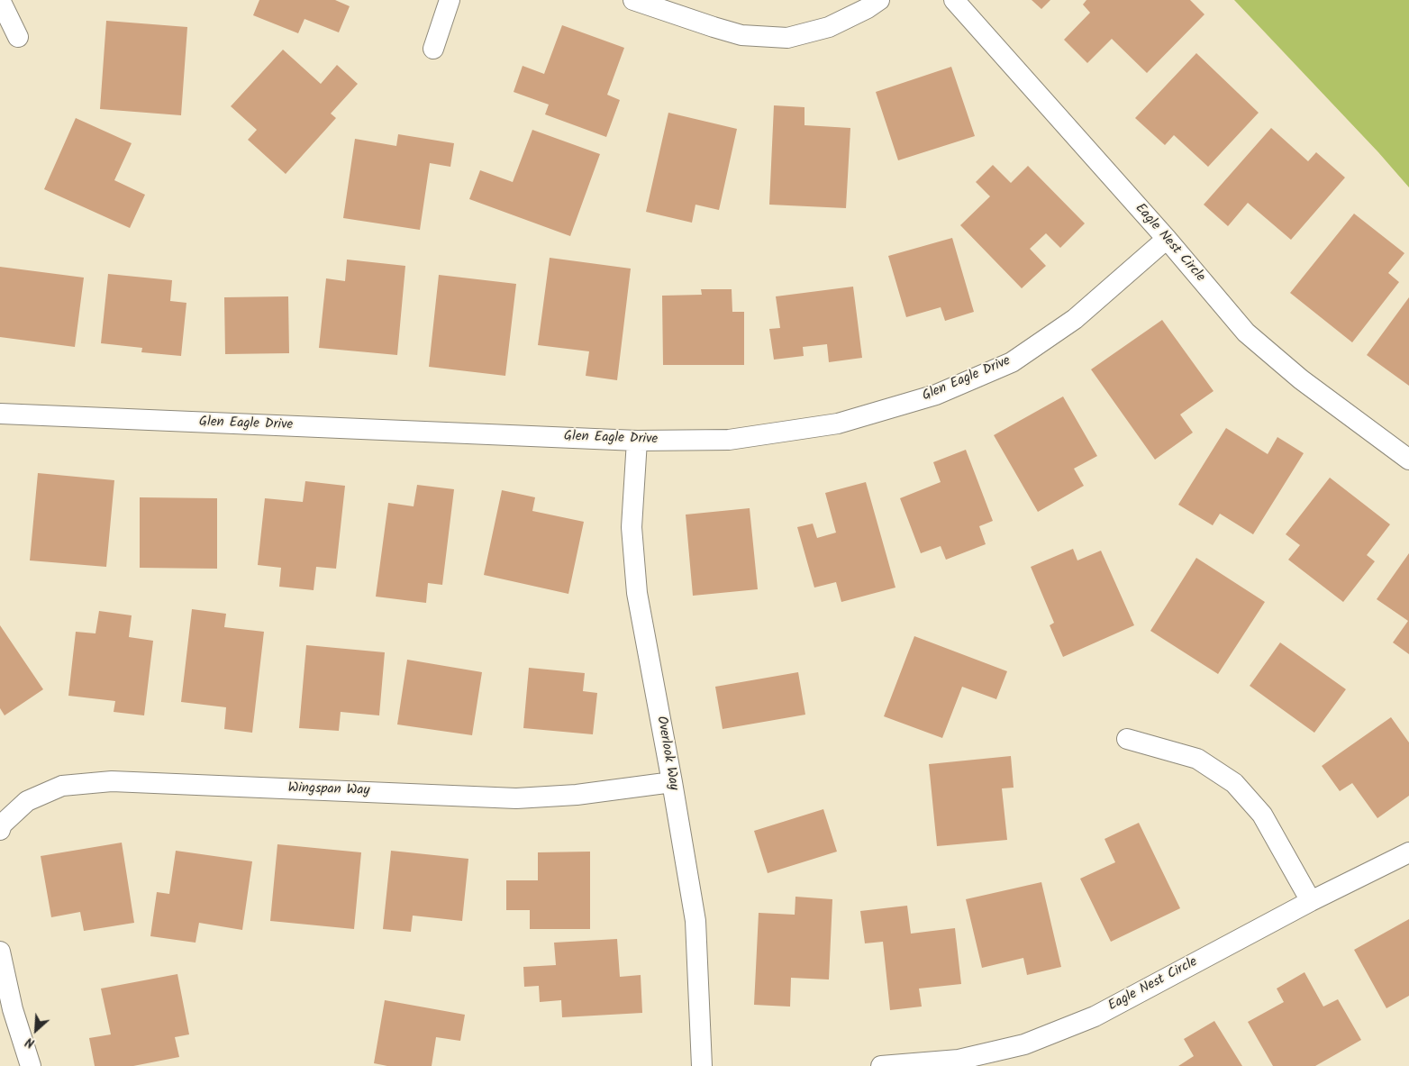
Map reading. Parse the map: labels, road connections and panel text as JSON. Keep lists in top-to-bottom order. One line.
{"streets":{"street":["Eagle Nest Circle","Glen Eagle Drive","Overlook Way","Wingspan Way"]},"crossings":[["Eagle Nest Circle","Glen Eagle Drive"],["Glen Eagle Drive","Overlook Way"],["Overlook Way","Wingspan Way"]],"north":"bottom left"}
